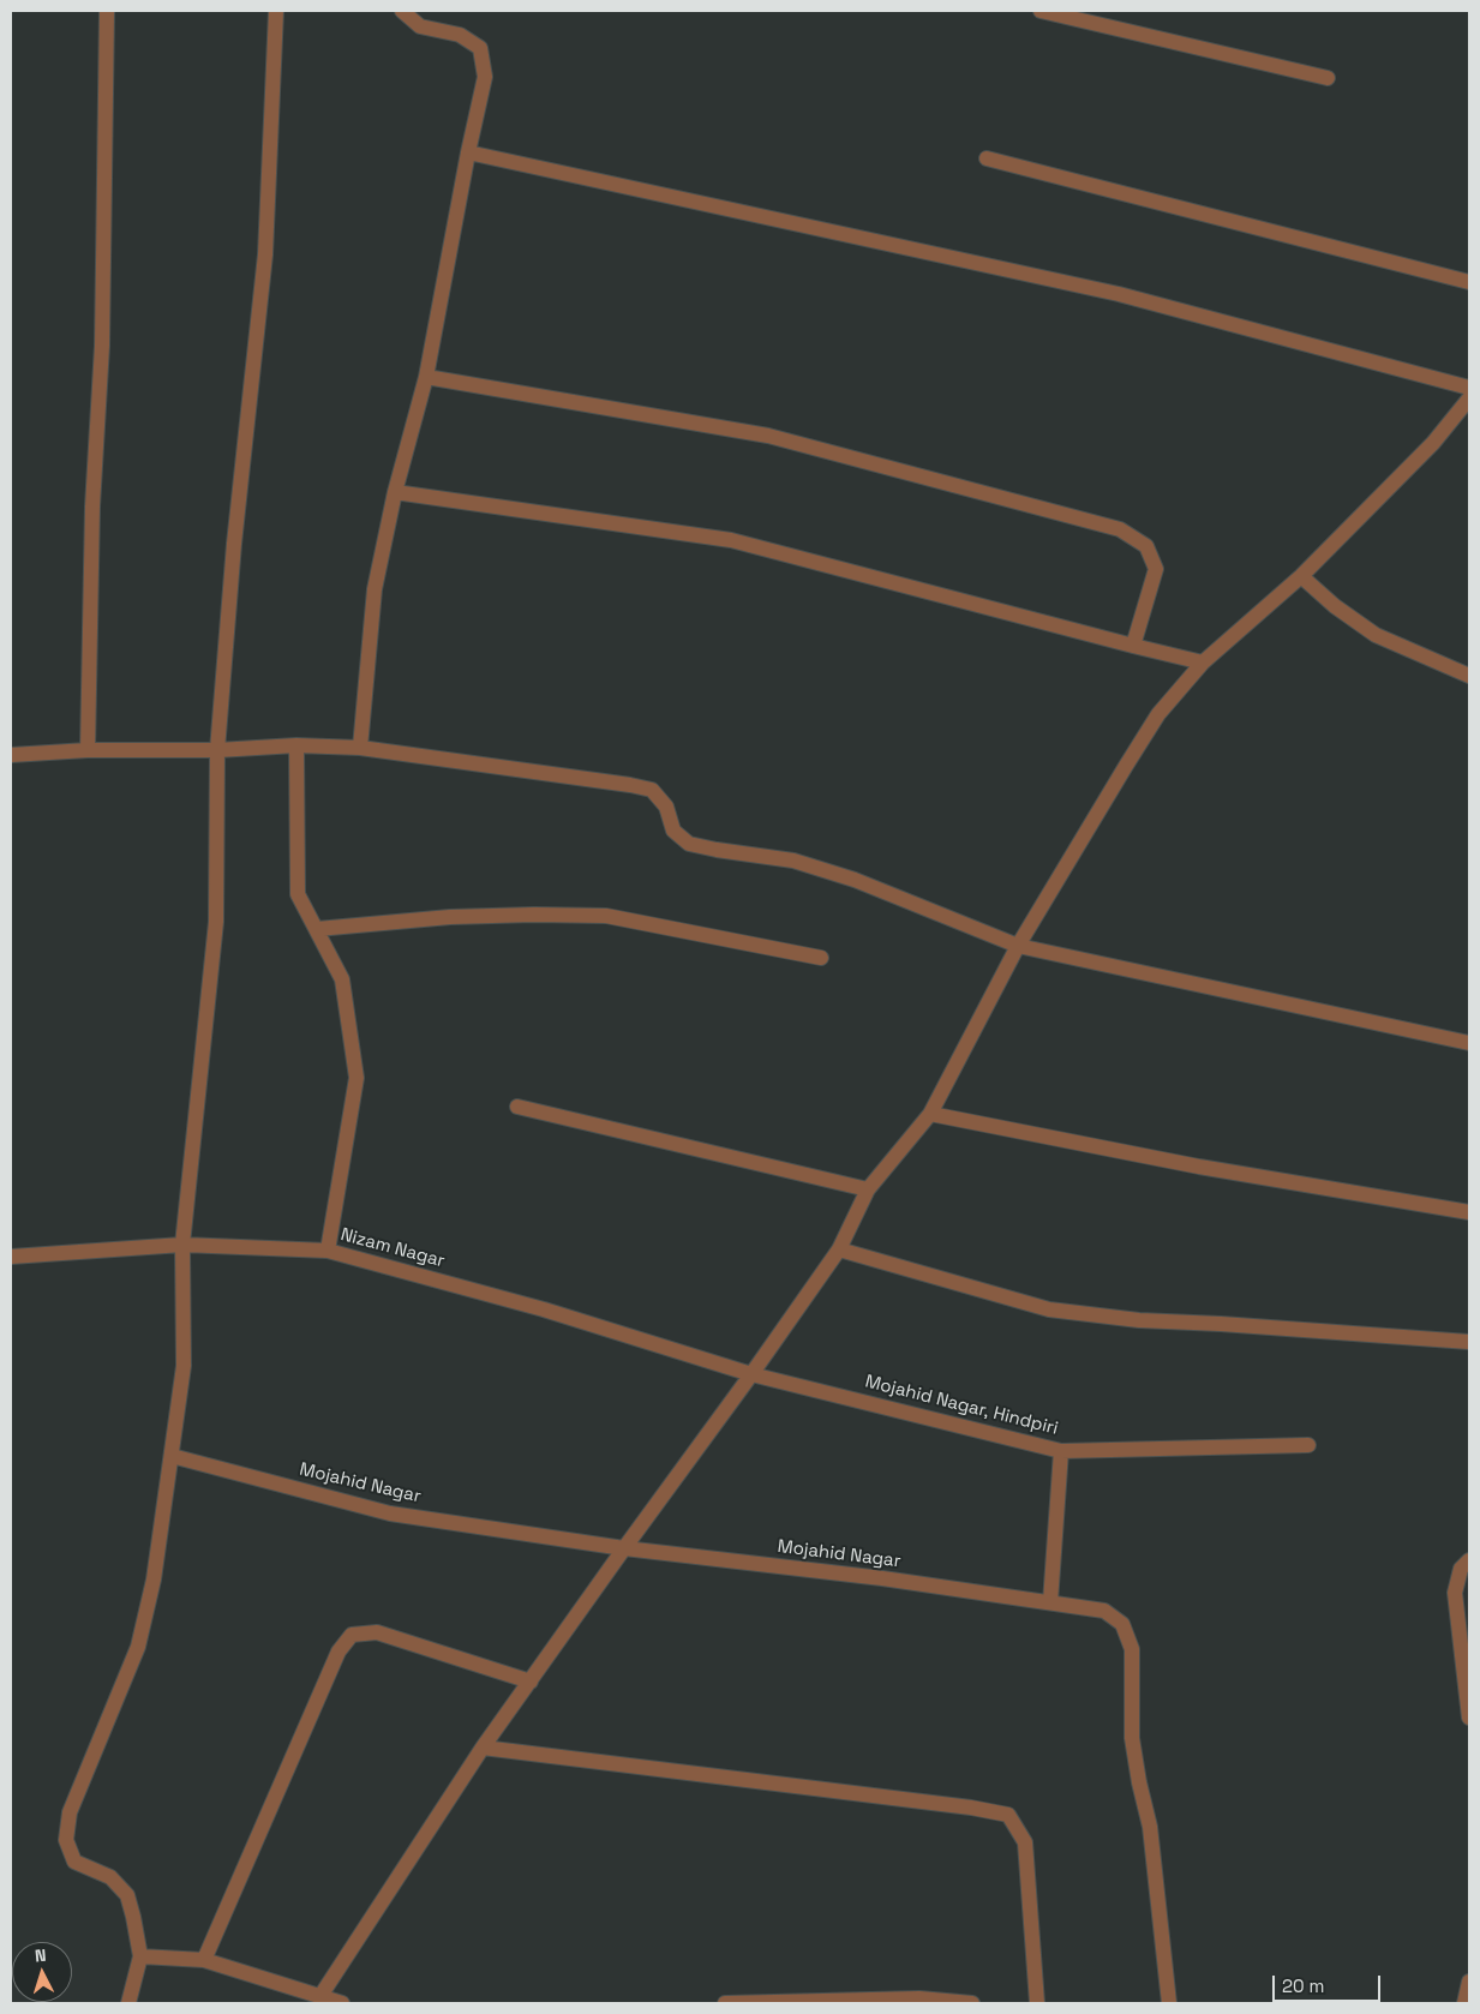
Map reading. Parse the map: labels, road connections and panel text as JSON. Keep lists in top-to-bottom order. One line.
{"streets":{"street":["Nizam Nagar","Mojahid Nagar, Hindpiri","Mojahid Nagar"]},"crossings":[["Nizam Nagar","Mojahid Nagar, Hindpiri"]],"scale_bar":"20 m","north":"top"}
